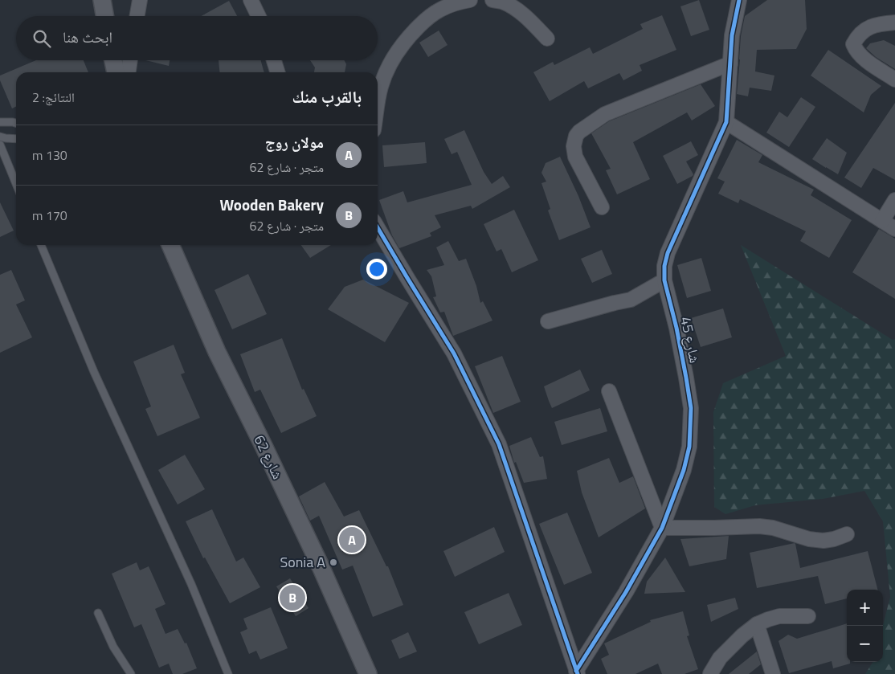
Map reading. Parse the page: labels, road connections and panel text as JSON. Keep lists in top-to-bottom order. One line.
{"streets":{"street":["شارع 45","شارع 62"]},"places":["Sonia A"],"page":{"search":"ابحث هنا","heading":["بالقرب منك","النتائج: 2"],"list":[{"mark":"A","name":"مولان روج","note":"متجر · شارع 62","value":"130 m"},{"mark":"B","name":"Wooden Bakery","note":"متجر · شارع 62","value":"170 m"}],"pins":["A","B"],"map_buttons":["+","−"]}}
